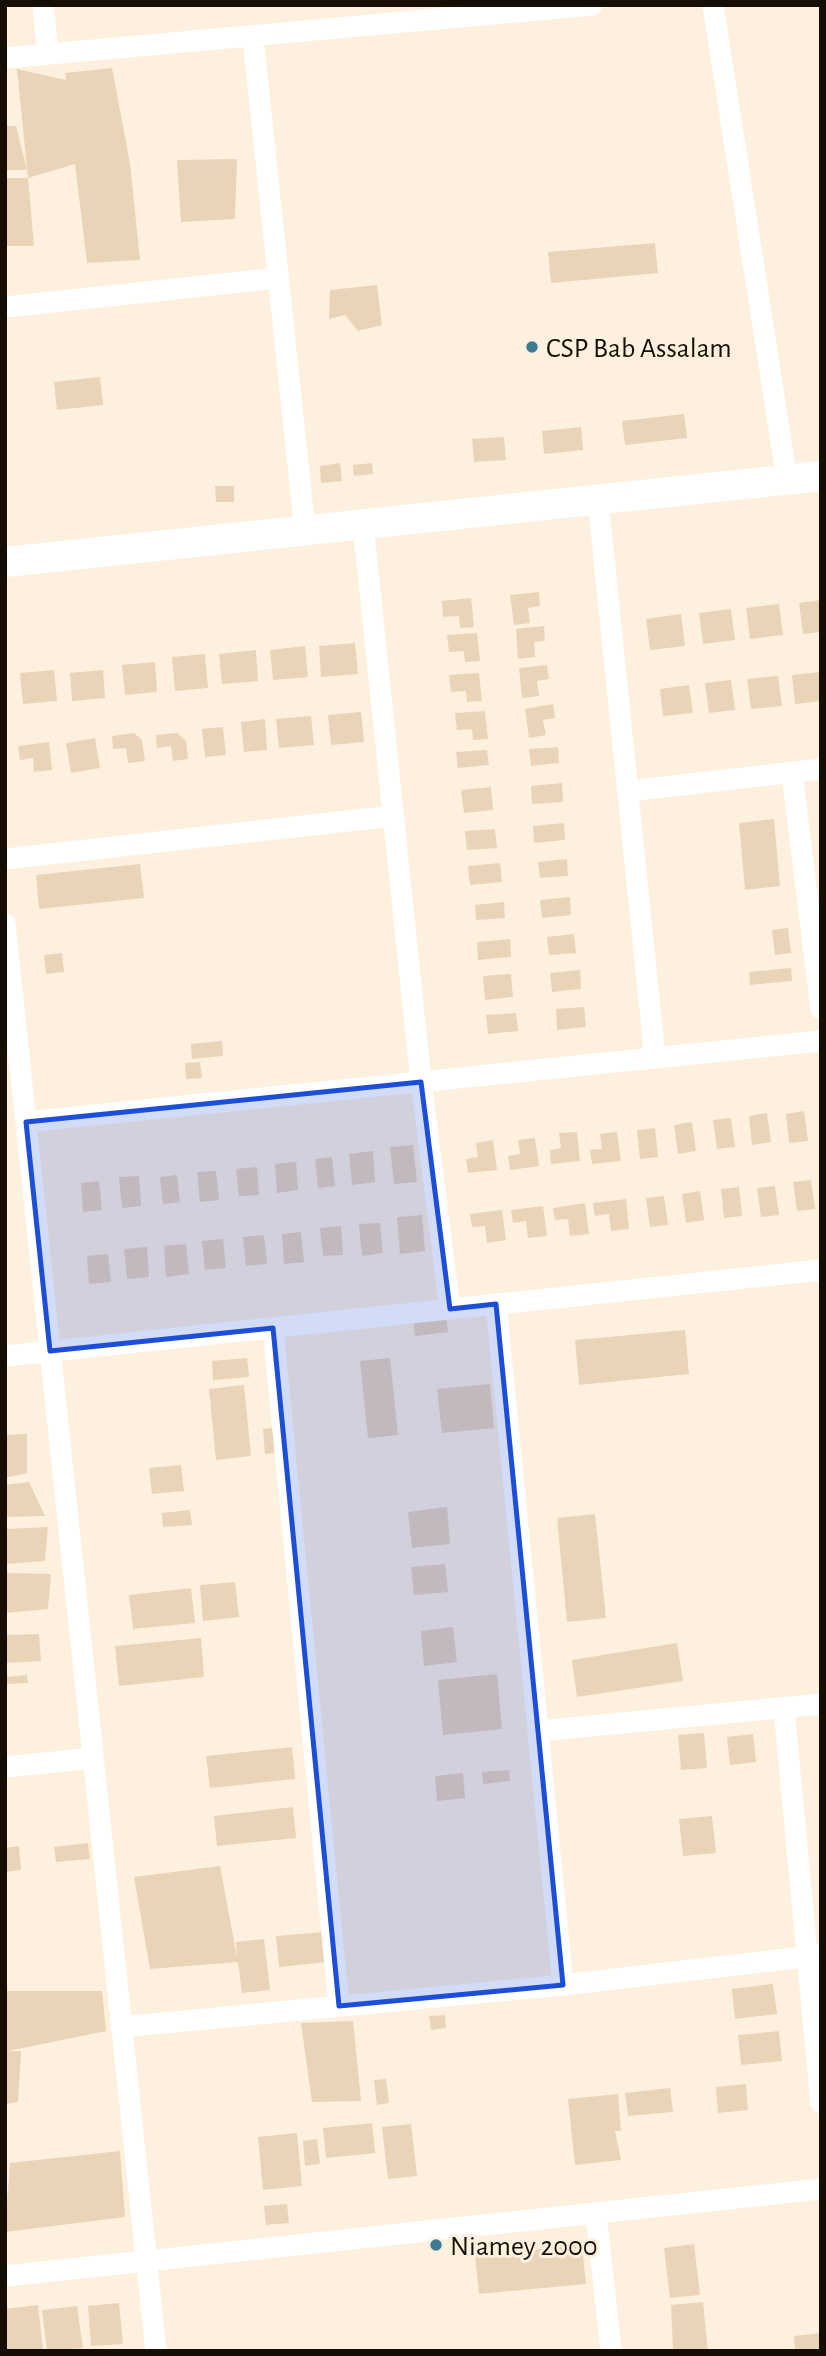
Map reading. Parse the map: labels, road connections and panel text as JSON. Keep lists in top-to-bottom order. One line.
{"places":["CSP Bab Assalam","Niamey 2000"]}
